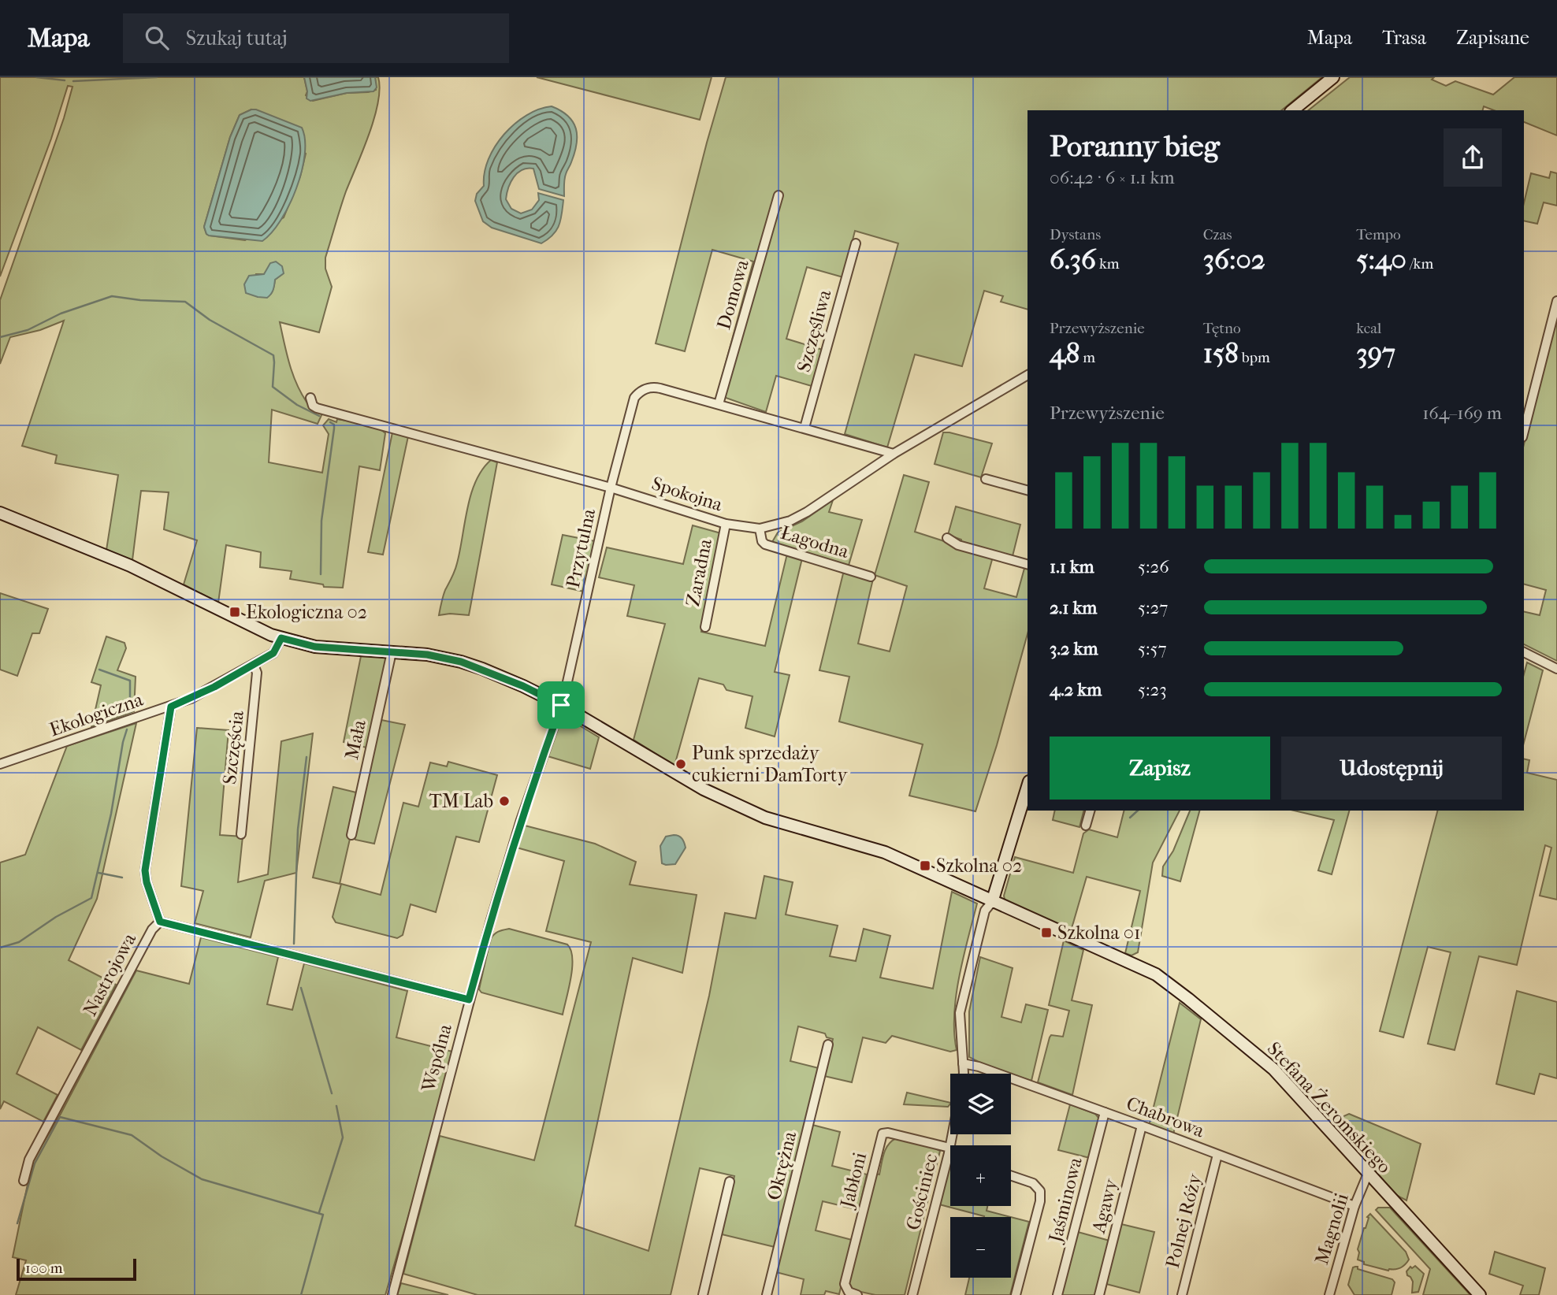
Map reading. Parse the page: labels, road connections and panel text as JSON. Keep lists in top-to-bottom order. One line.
{"streets":{"street":["Domowa","Szczęśliwa","Spokojna","Łagodna","Przytulna","Zaradna","Ekologiczna","Mała","Szczęścia","Nastrojowa","Wspólna","Stefana Żeromskiego","Chabrowa","Okrężna","Jabłoni","Gościniec","Jaśminowa","Agawy","Polnej Róży","Magnolii"]},"crossings":[["Domowa","Przytulna"],["Spokojna","Łagodna"],["Spokojna","Przytulna"],["Spokojna","Zaradna"],["Przytulna","Wspólna"],["Przytulna","Stefana Żeromskiego"],["Ekologiczna","Szczęścia"],["Ekologiczna","Nastrojowa"],["Ekologiczna","Stefana Żeromskiego"],["Mała","Stefana Żeromskiego"],["Wspólna","Stefana Żeromskiego"],["Stefana Żeromskiego","Magnolii"],["Chabrowa","Jaśminowa"],["Chabrowa","Agawy"],["Chabrowa","Polnej Róży"],["Chabrowa","Magnolii"],["Jabłoni","Gościniec"]],"places":{"transit":["Ekologiczna 02","Szkolna 02","Szkolna 01"],"other":["Punk sprzedaży cukierni DamTorty","TM Lab"]},"scale_bar":"100 m","page":{"header":"Mapa","search":"Szukaj tutaj","nav":["Mapa","Trasa","Zapisane"],"heading":["Poranny bieg","06:42 · 6 × 1.1 km"],"stats":[["Dystans","6.36 km"],["Czas","36:02"],["Tempo","5:40 /km"],["Przewyższenie","48 m"],["Tętno","158 bpm"],["kcal","397"]],"chart":["Przewyższenie","164–169 m"],"list":[{"name":"1.1 km","note":"5:26"},{"name":"2.1 km","note":"5:27"},{"name":"3.2 km","note":"5:57"},{"name":"4.2 km","note":"5:23"}],"buttons":["Zapisz","Udostępnij"],"map_buttons":["+","−"],"scale":"100 m"}}
